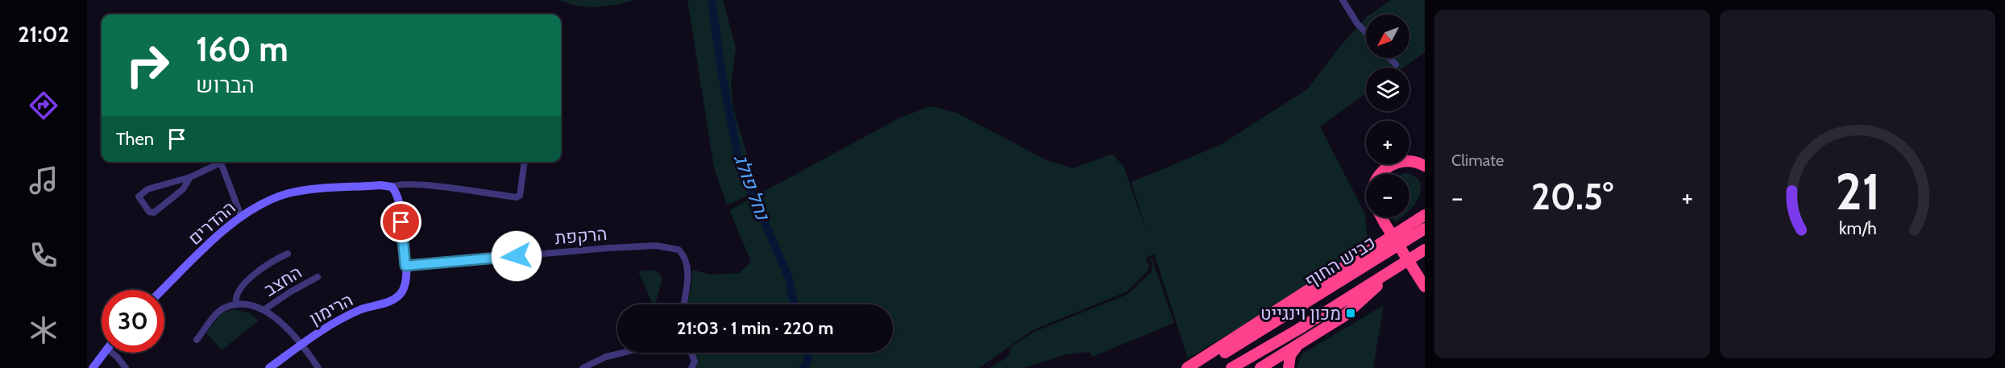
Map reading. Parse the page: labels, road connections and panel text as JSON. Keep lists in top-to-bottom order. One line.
{"streets":{"highway":["כביש החוף"],"street":["ההדרים","הרקפת","החצב","הרימון"]},"crossings":[["הרקפת","הרימון"]],"water":["נחל פולג"],"places":{"transit":["מכון וינגייט"]},"north":"bottom left","page":{"tabs":"21:02","tile":"Climate","map_buttons":["+","−"],"turn":["160 m","הברוש"],"then":"Then","heat":["−","20.5°","+"],"limit":"30","trip":"21:03 · 1 min · 220 m","gauge":["21","km/h"]}}
